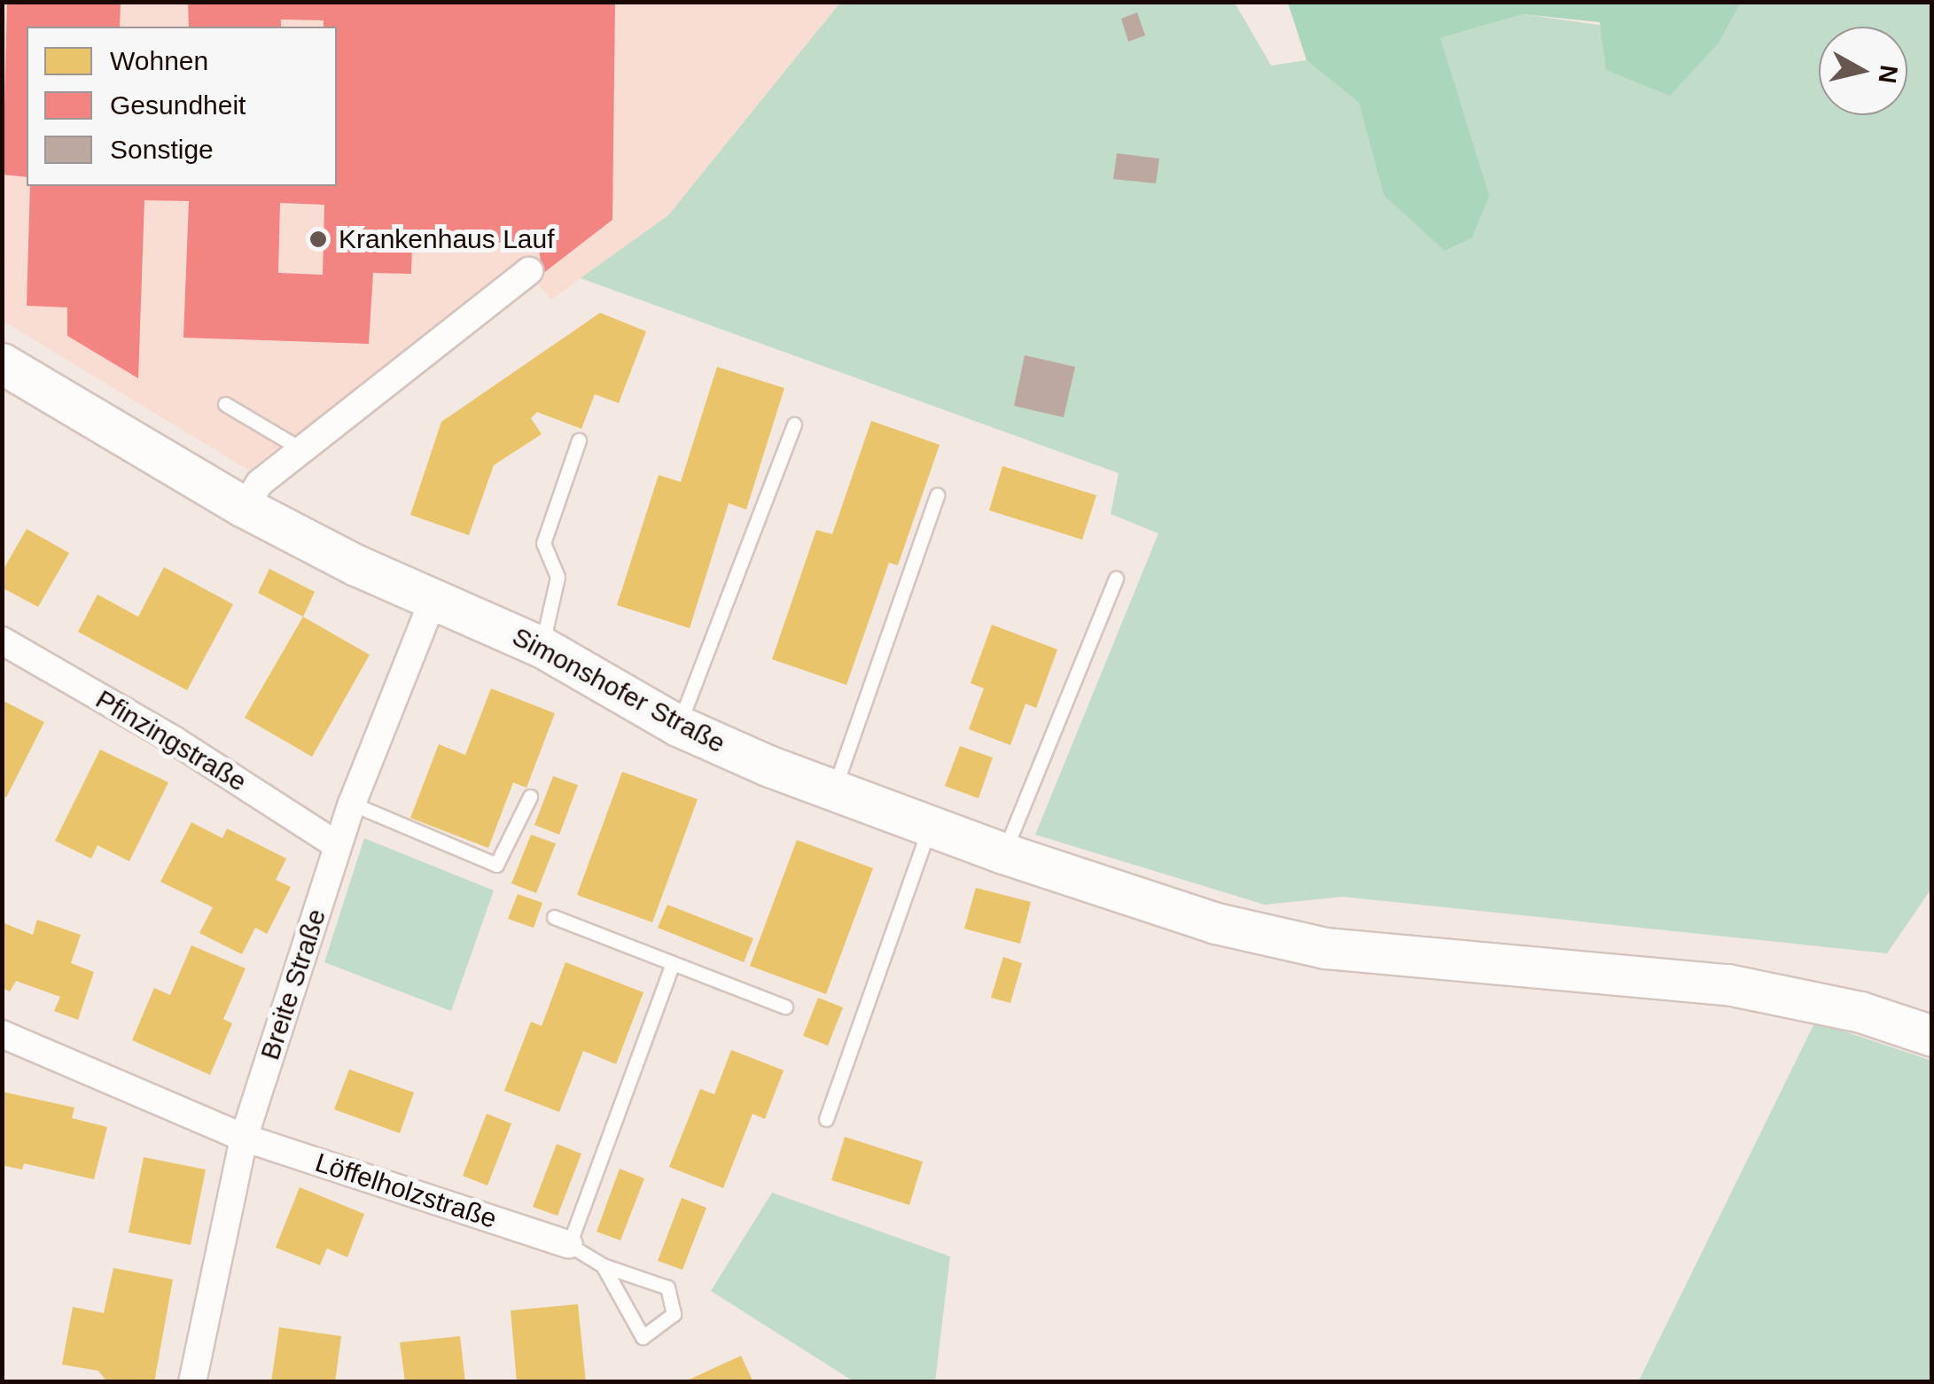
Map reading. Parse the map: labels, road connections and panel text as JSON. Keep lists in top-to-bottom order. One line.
{"streets":{"street":["Simonshofer Straße","Pfinzingstraße","Breite Straße","Löffelholzstraße"]},"crossings":[["Simonshofer Straße","Breite Straße"],["Pfinzingstraße","Breite Straße"],["Breite Straße","Löffelholzstraße"]],"places":["Krankenhaus Lauf"],"legend":["Wohnen","Gesundheit","Sonstige"],"north":"right"}
